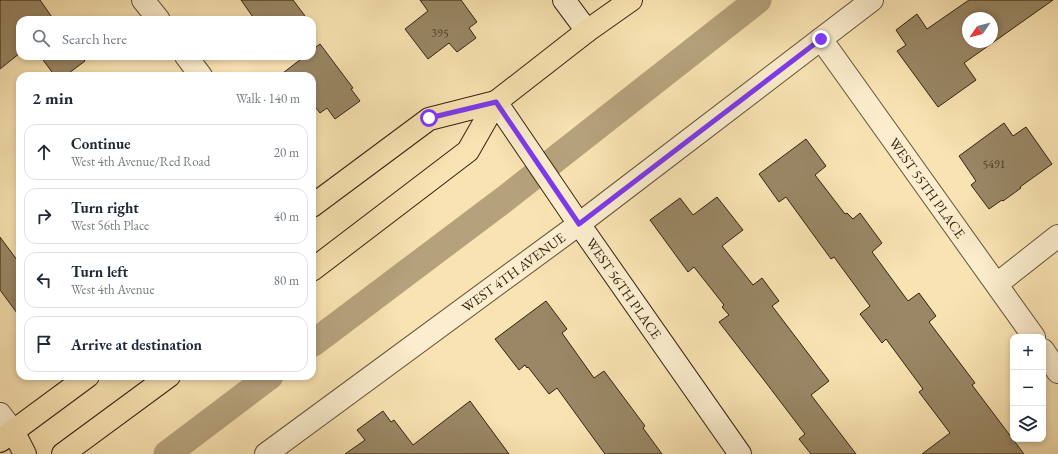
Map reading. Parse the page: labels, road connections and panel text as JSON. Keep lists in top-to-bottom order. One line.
{"streets":{"street":["WEST 55TH PLACE","WEST 4TH AVENUE","WEST 56TH PLACE"]},"crossings":[["WEST 55TH PLACE","WEST 4TH AVENUE"],["WEST 4TH AVENUE","WEST 56TH PLACE"]],"house_numbers":["395","5491"],"north":"bottom left","page":{"search":"Search here","heading":["2 min","Walk · 140 m"],"list":[["Continue","West 4th Avenue/Red Road","20 m"],["Turn right","West 56th Place","40 m"],["Turn left","West 4th Avenue","80 m"],"Arrive at destination"],"map_buttons":["+","−"]}}
